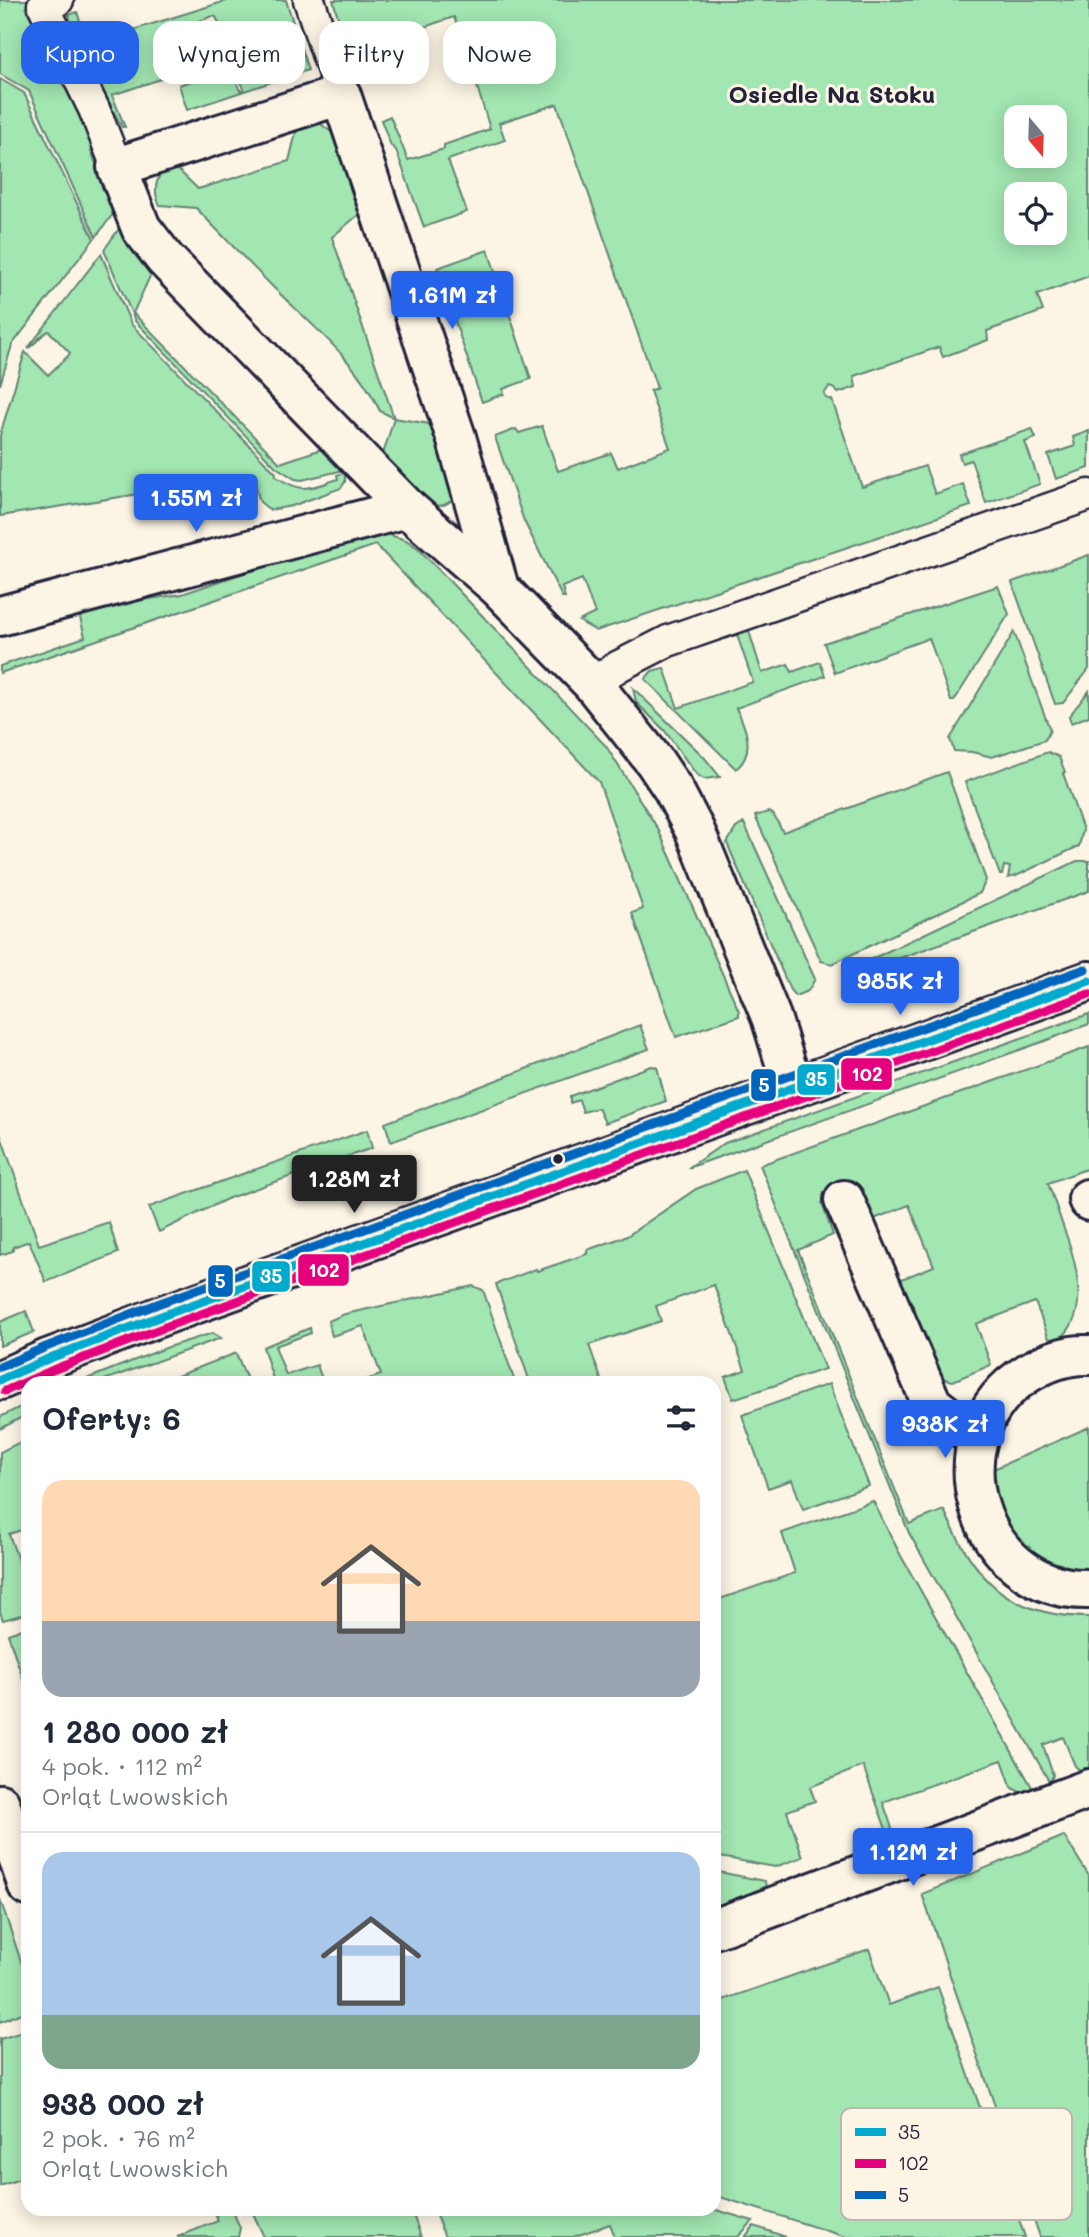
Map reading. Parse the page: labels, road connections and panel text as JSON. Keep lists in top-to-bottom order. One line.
{"districts":["Osiedle Na Stoku"],"lines":["transit line 5","transit line 35","transit line 102"],"legend":["35","102","5"],"north":"bottom","page":{"chip":["Kupno","Wynajem","Filtry","Nowe"],"price":["1.61M zł","1.55M zł","985K zł","1.28M zł","938K zł","1.12M zł"],"heading":"Oferty: 6","list":[{"name":"1 280 000 zł","note":"4 pok. · 112 m² · Orląt Lwowskich"},{"name":"938 000 zł","note":"2 pok. · 76 m² · Orląt Lwowskich"}]}}
